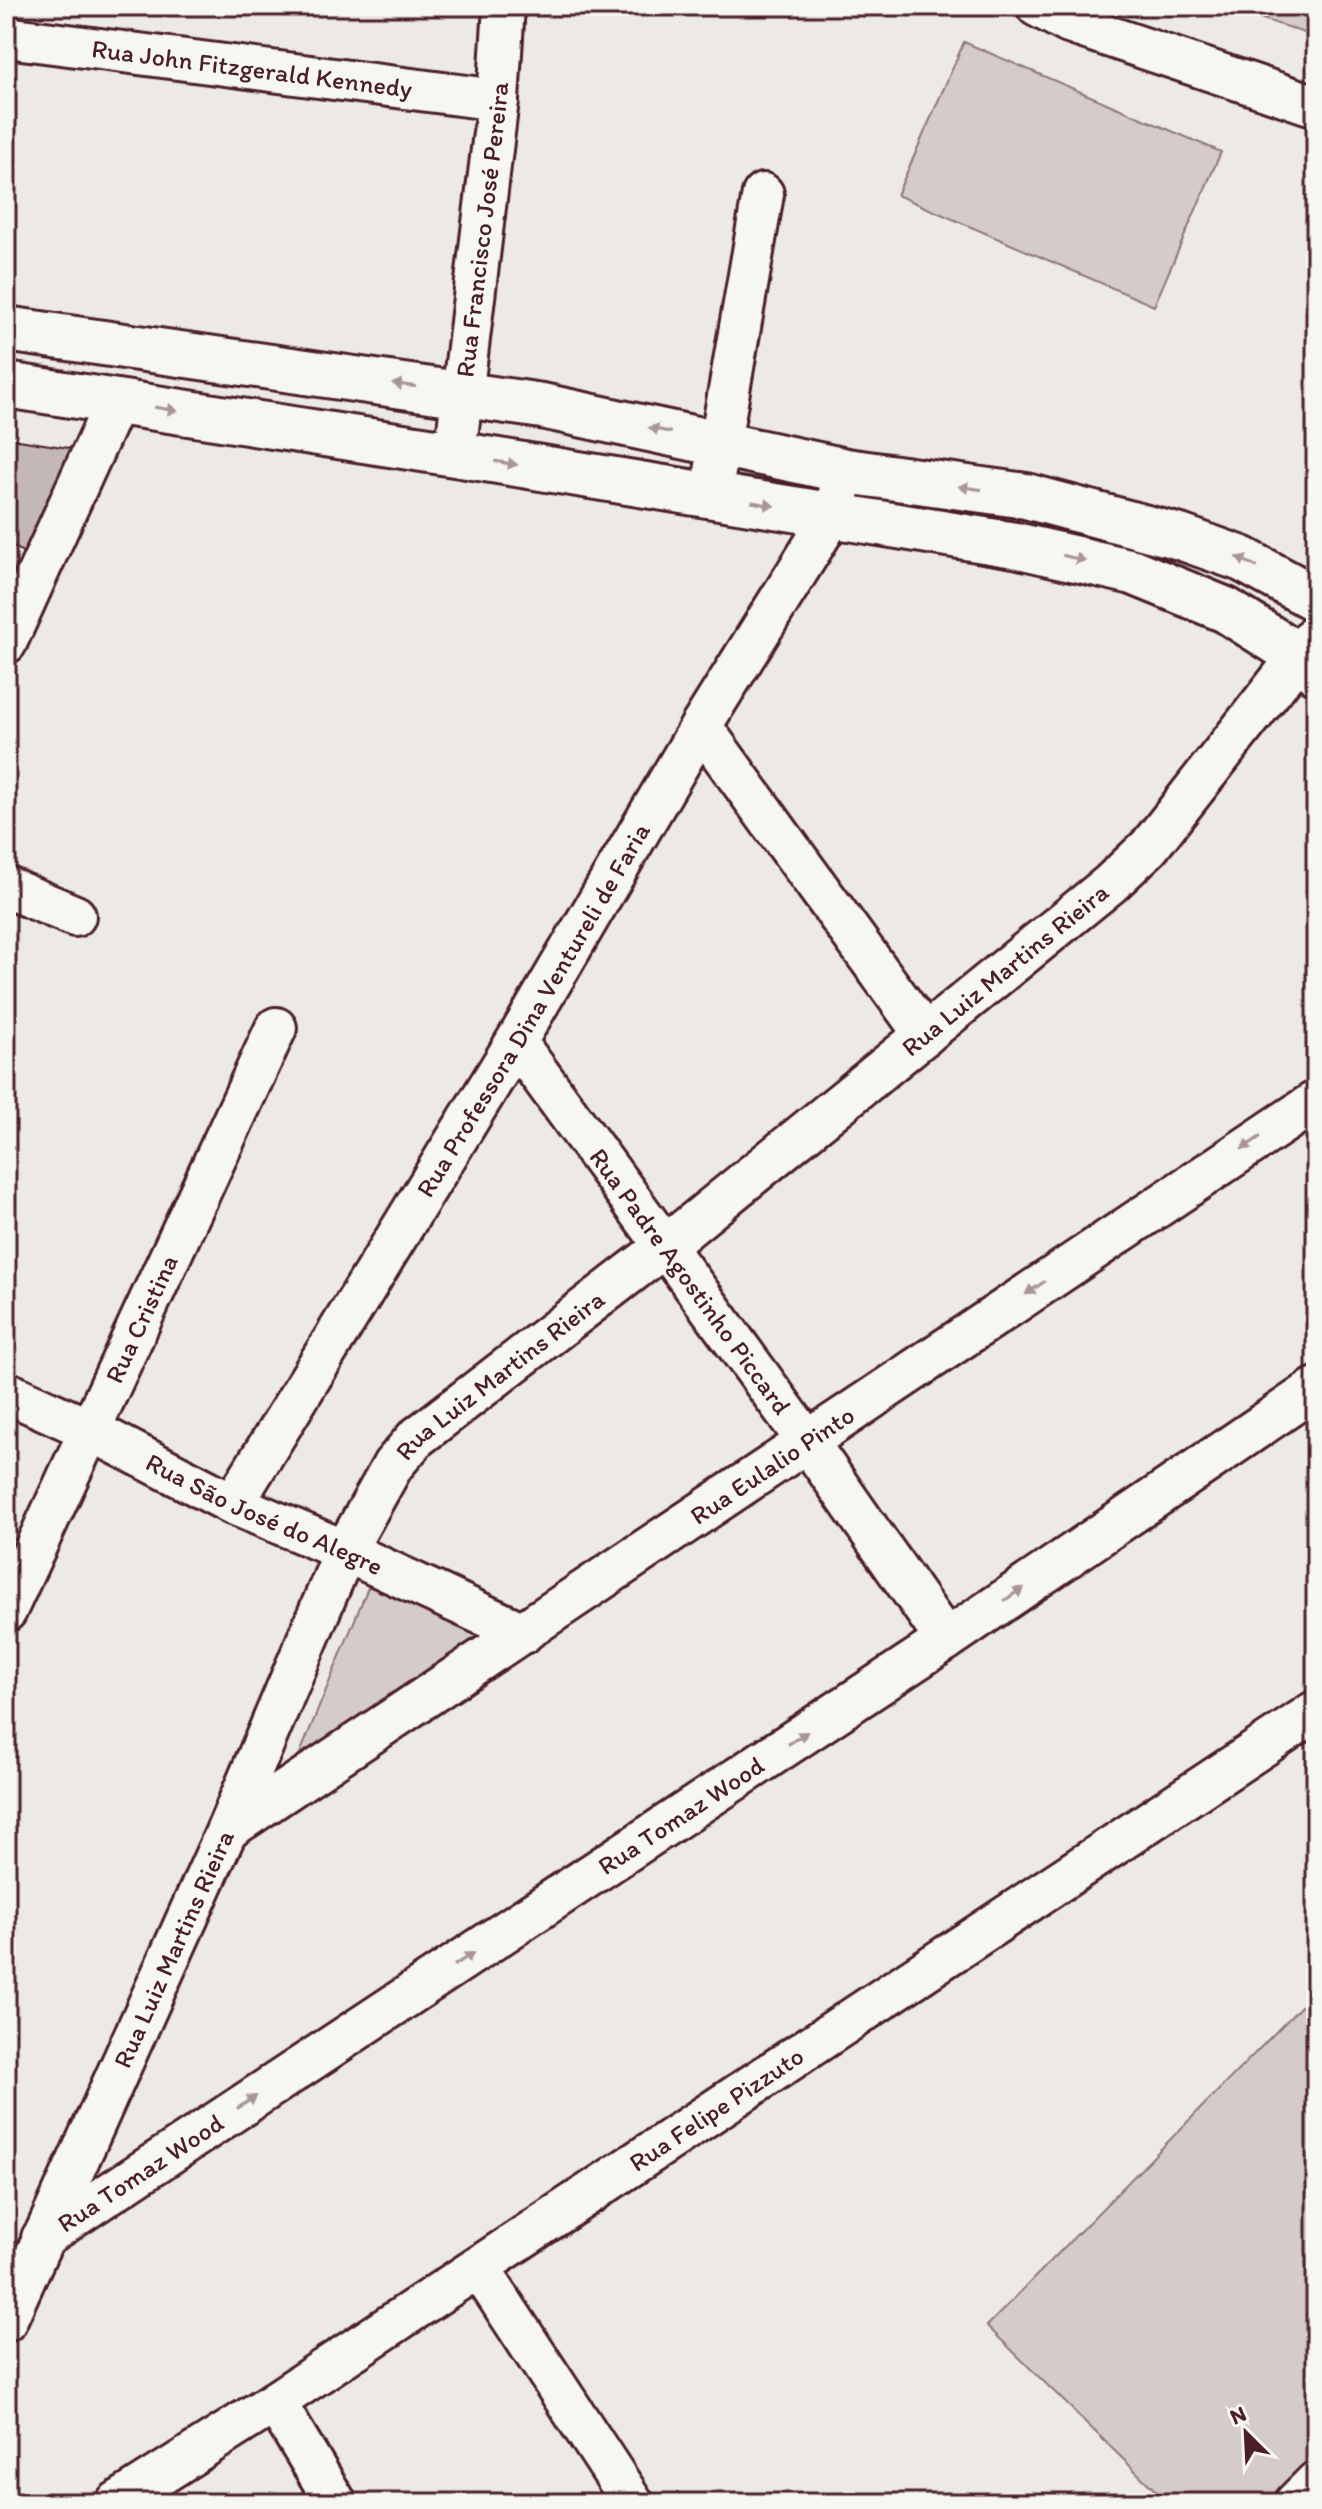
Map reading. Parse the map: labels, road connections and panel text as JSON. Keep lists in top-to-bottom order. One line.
{"streets":{"street":["Rua John Fitzgerald Kennedy","Rua Francisco José Pereira","Rua Luiz Martins Rieira","Rua Professora Dina Ventureli de Faria","Rua Padre Agostinho Piccard","Rua Cristina","Rua Eulalio Pinto","Rua São José do Alegre","Rua Tomaz Wood","Rua Felipe Pizzuto"]},"crossings":[["Rua John Fitzgerald Kennedy","Rua Francisco José Pereira"],["Rua Luiz Martins Rieira","Rua Padre Agostinho Piccard"],["Rua Luiz Martins Rieira","Rua Eulalio Pinto"],["Rua Luiz Martins Rieira","Rua São José do Alegre"],["Rua Luiz Martins Rieira","Rua Tomaz Wood"],["Rua Professora Dina Ventureli de Faria","Rua Padre Agostinho Piccard"],["Rua Professora Dina Ventureli de Faria","Rua São José do Alegre"],["Rua Padre Agostinho Piccard","Rua Eulalio Pinto"],["Rua Padre Agostinho Piccard","Rua Tomaz Wood"],["Rua Cristina","Rua São José do Alegre"],["Rua Eulalio Pinto","Rua São José do Alegre"]],"one_way":["Rua Eulalio Pinto","Rua Tomaz Wood"],"north":"top left"}
